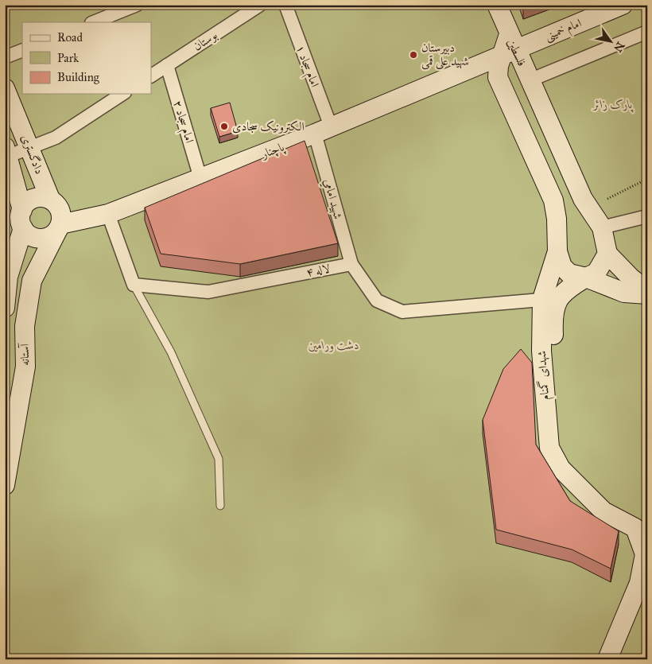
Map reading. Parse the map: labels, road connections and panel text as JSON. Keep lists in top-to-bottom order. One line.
{"streets":{"main road":["امام خمینی","فلسطین","پاچنار","دادگستری","آستانه","شهدای گمنام"],"street":["بوستان","امام سجاد ۱","امام سجاد ۲","شهيد امامي","لاله ۴"]},"crossings":[["امام خمینی","فلسطین"],["امام خمینی","پاچنار"],["بوستان","امام سجاد ۲"],["فلسطین","پاچنار"],["امام سجاد ۱","پاچنار"],["امام سجاد ۱","شهيد امامي"],["امام سجاد ۲","پاچنار"],["پاچنار","دادگستری"],["پاچنار","شهيد امامي"],["پاچنار","آستانه"],["دادگستری","آستانه"],["شهيد امامي","لاله ۴"]],"parks":["پارک زائر","دشت ورامین"],"places":["دبیرستان شهید علی قمی","الکترونیک سجادی"],"legend":["Road","Park","Building"],"north":"bottom right"}
